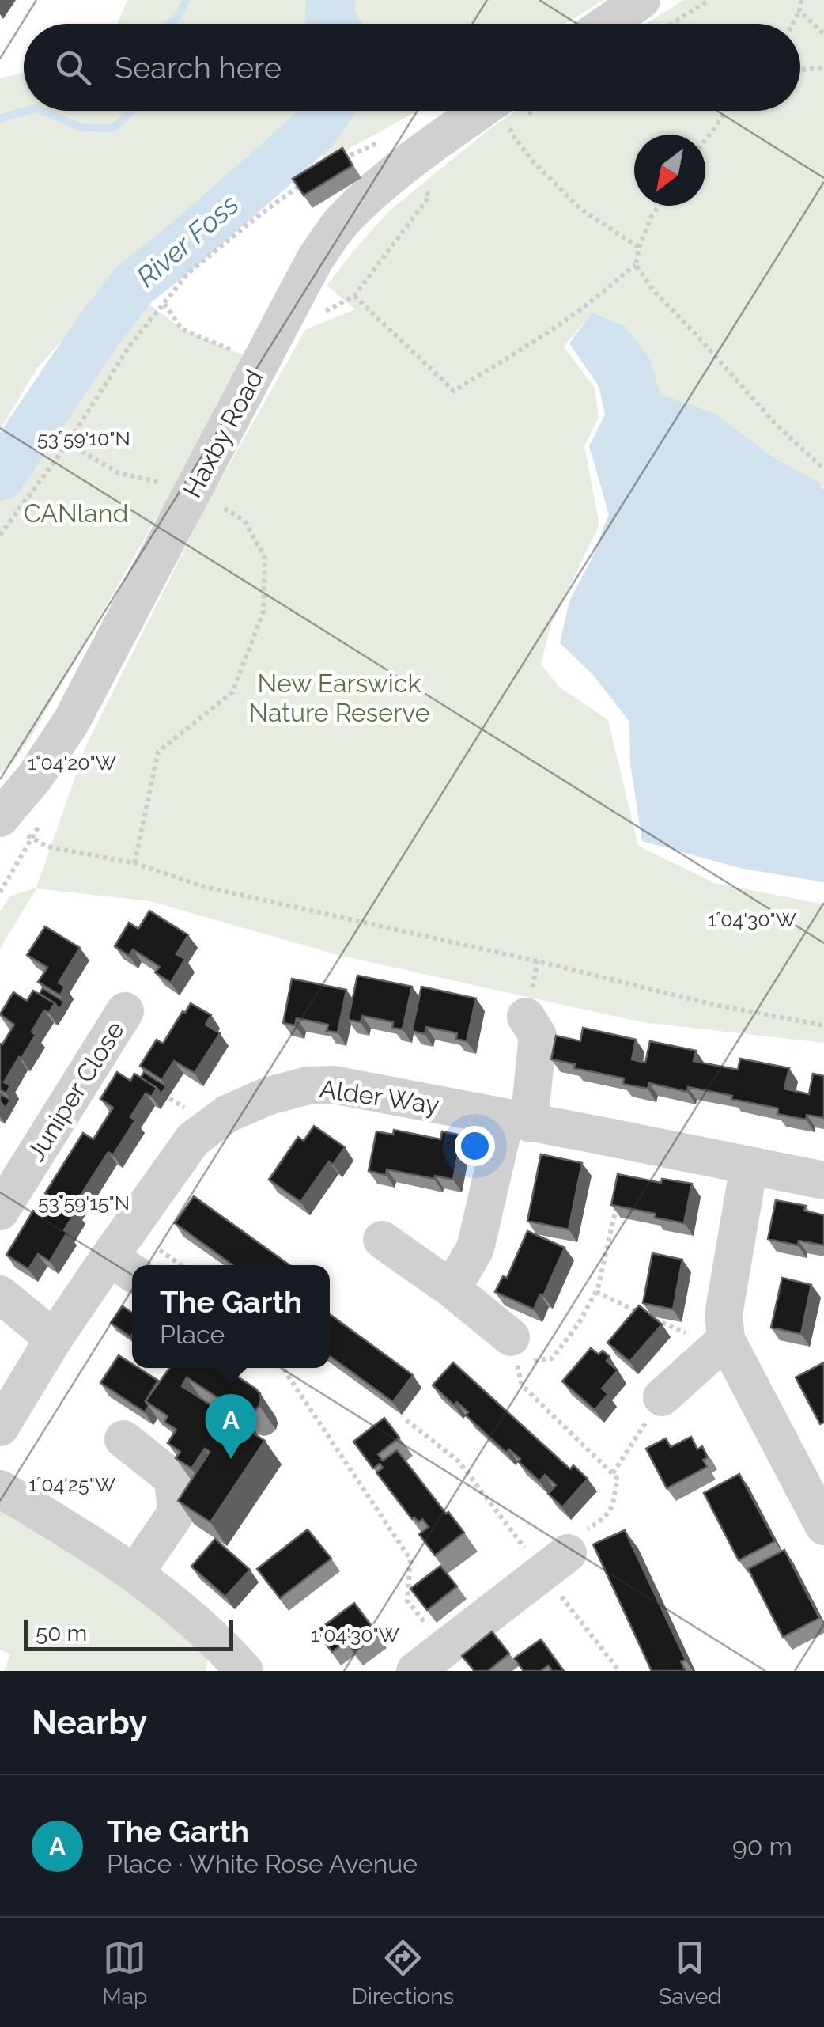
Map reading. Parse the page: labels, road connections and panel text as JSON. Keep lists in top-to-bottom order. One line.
{"streets":{"street":["Haxby Road","Juniper Close","Alder Way"]},"water":["River Foss"],"parks":["CANland","New Earswick Nature Reserve"],"scale_bar":"50 m","north":"bottom left","page":{"search":"Search here","popup":["The Garth","Place"],"pins":"A","scale":"50 m","heading":"Nearby","list":[{"mark":"A","name":"The Garth","note":"Place · White Rose Avenue","value":"90 m"}],"nav":["Map","Directions","Saved"]},"coordinates":["53°59'10\"N","1°04'20\"W","1°04'30\"W","53°59'15\"N","1°04'25\"W"]}
